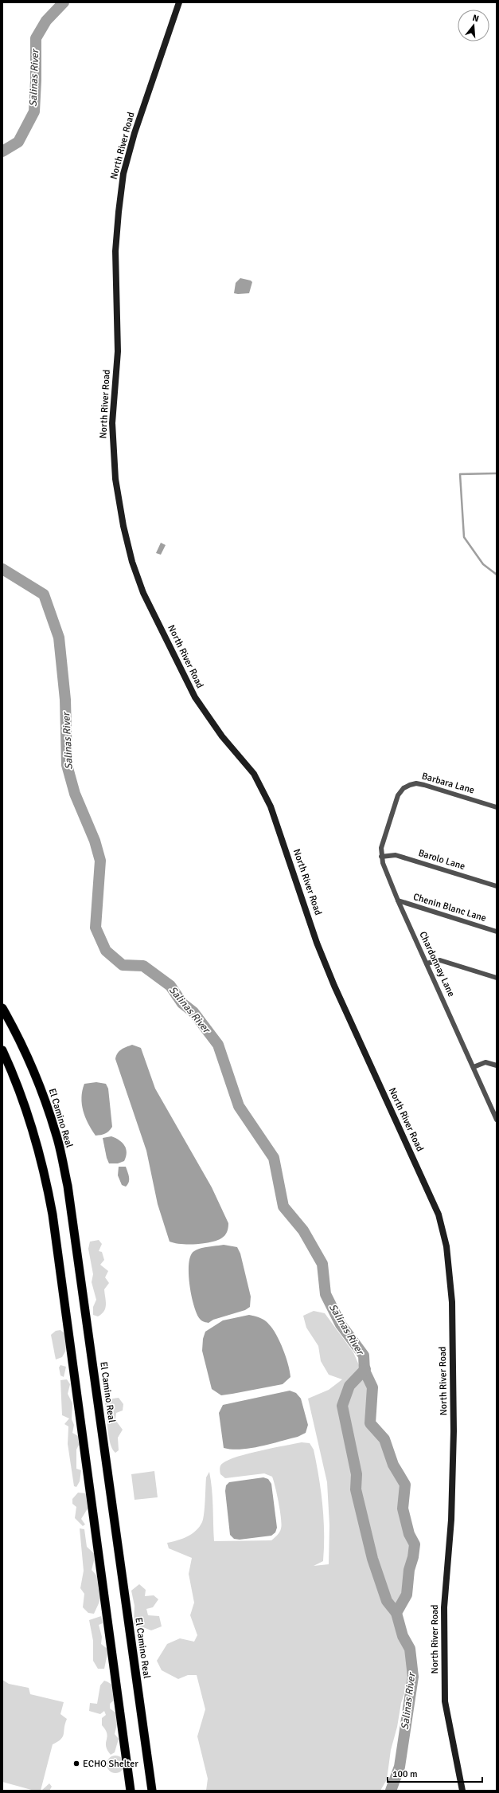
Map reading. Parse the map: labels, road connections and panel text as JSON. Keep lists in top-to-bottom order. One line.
{"streets":{"highway":["El Camino Real"],"main road":["North River Road"],"street":["Barbara Lane","Barolo Lane","Chenin Blanc Lane","Chardonnay Lane"]},"crossings":[["Barbara Lane","Chardonnay Lane"],["Barolo Lane","Chardonnay Lane"],["Chenin Blanc Lane","Chardonnay Lane"]],"water":["Salinas River"],"places":["ECHO Shelter"],"scale_bar":"100 m","north":"top"}
